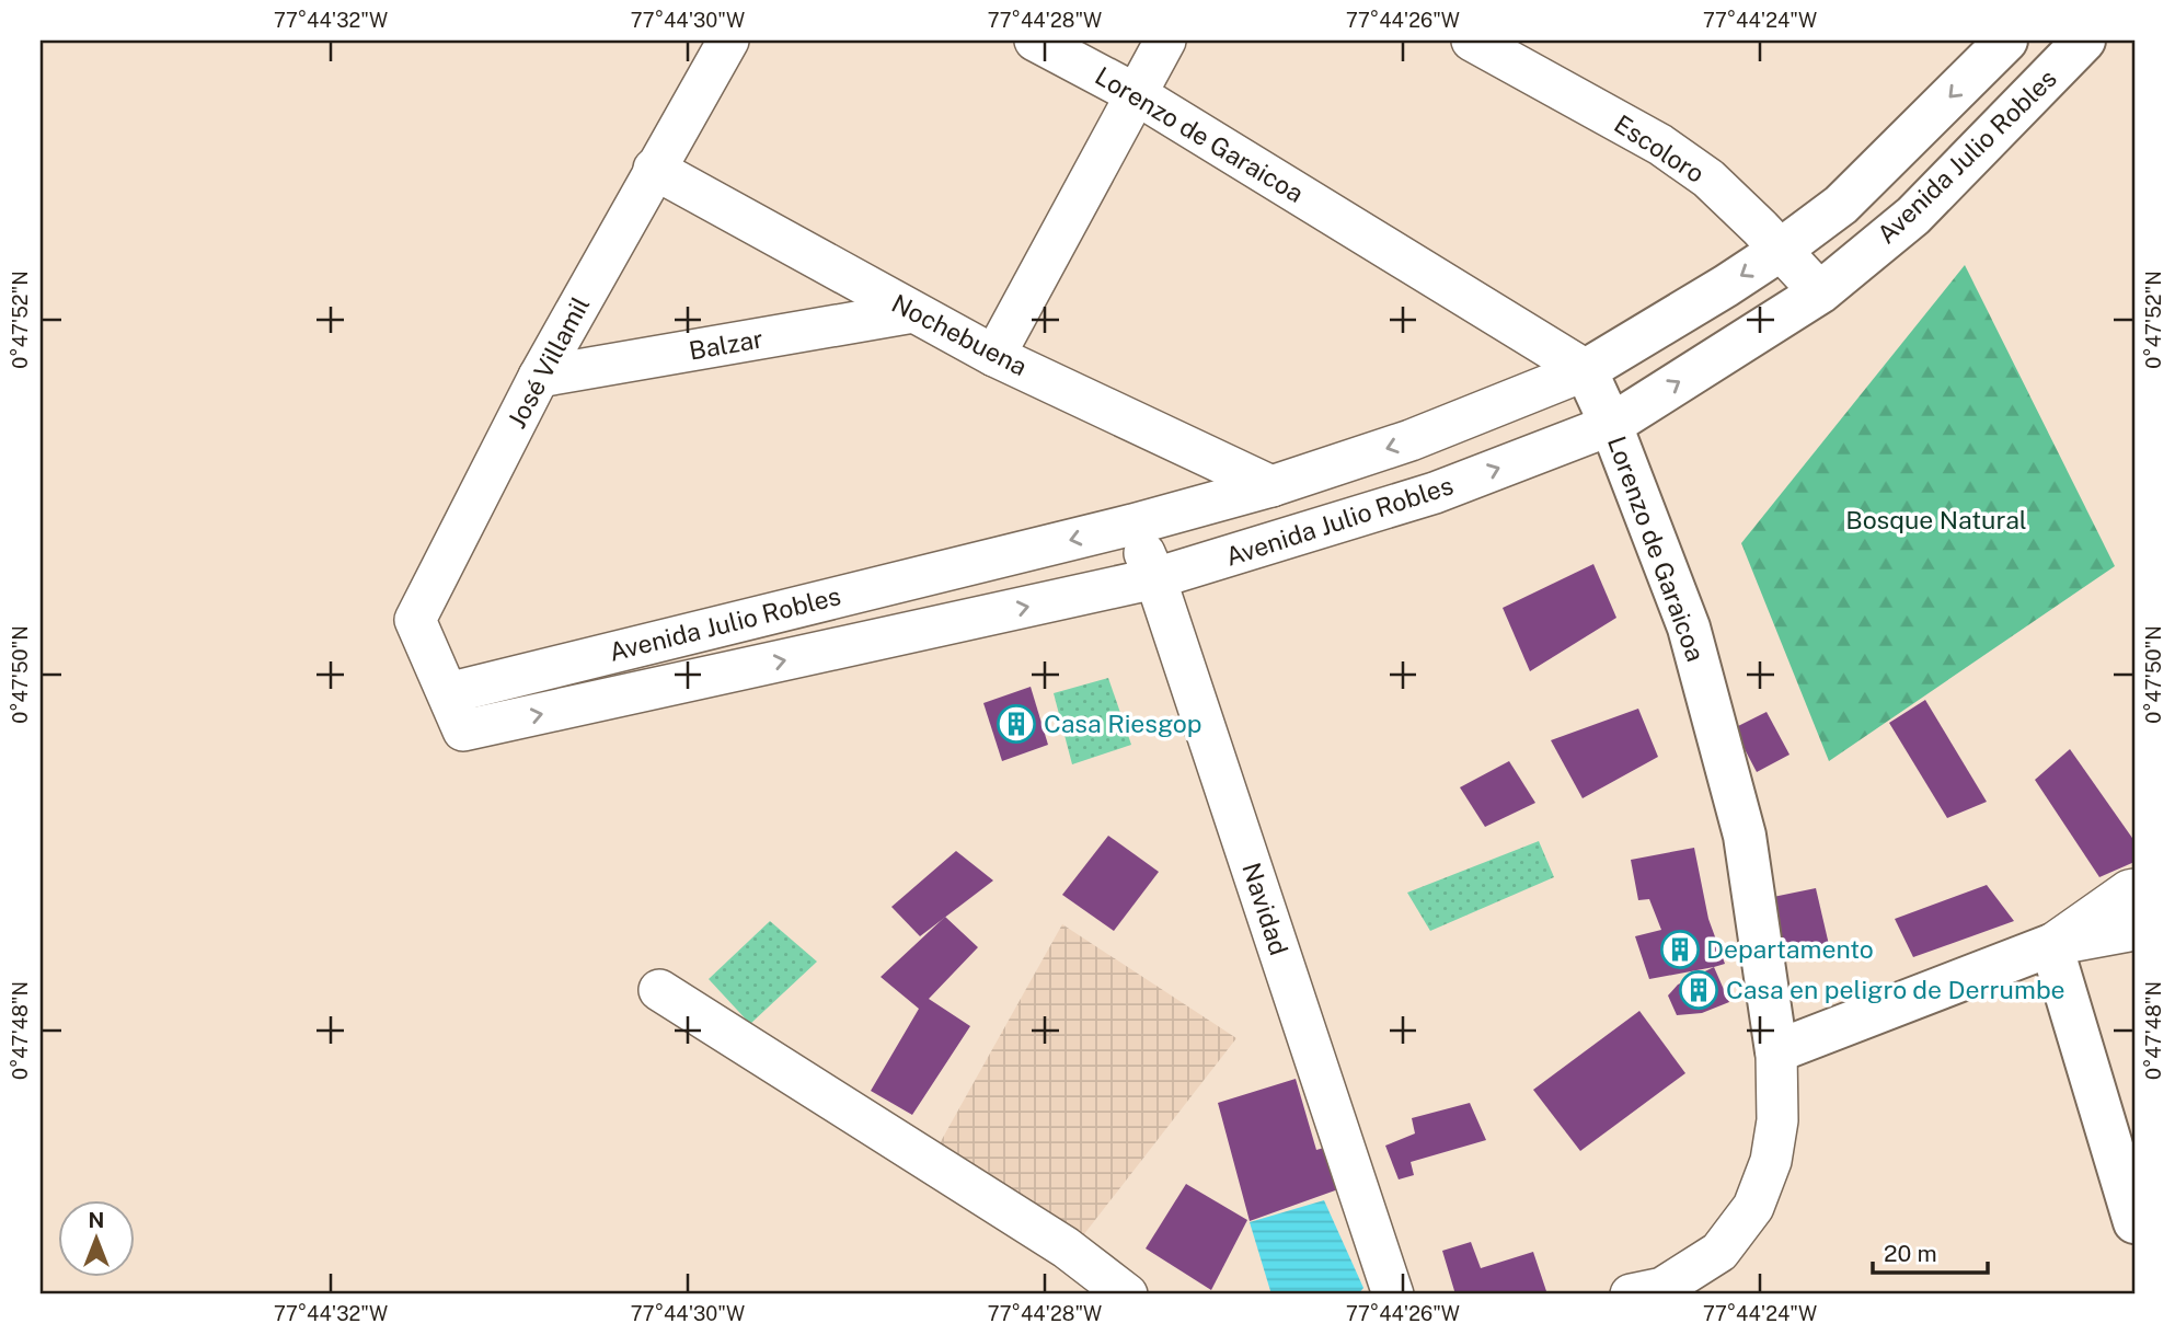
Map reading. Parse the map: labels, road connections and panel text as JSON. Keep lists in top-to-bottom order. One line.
{"streets":{"main road":["Lorenzo de Garaicoa","Avenida Julio Robles"],"street":["Escoloro","Nochebuena","Balzar","José Villamil","Navidad"]},"crossings":[["Lorenzo de Garaicoa","Avenida Julio Robles"],["Escoloro","Avenida Julio Robles"],["Avenida Julio Robles","Nochebuena"],["Avenida Julio Robles","José Villamil"],["Avenida Julio Robles","Navidad"],["Nochebuena","Balzar"],["Nochebuena","José Villamil"],["Balzar","José Villamil"]],"parks":["Bosque Natural"],"places":{"building":["Casa Riesgop","Departamento","Casa en peligro de Derrumbe"]},"scale_bar":"20 m","north":"top","coordinates":["77°44'32\"W","77°44'30\"W","77°44'28\"W","77°44'26\"W","77°44'24\"W","0°47'52\"N","0°47'50\"N","0°47'48\"N"]}
